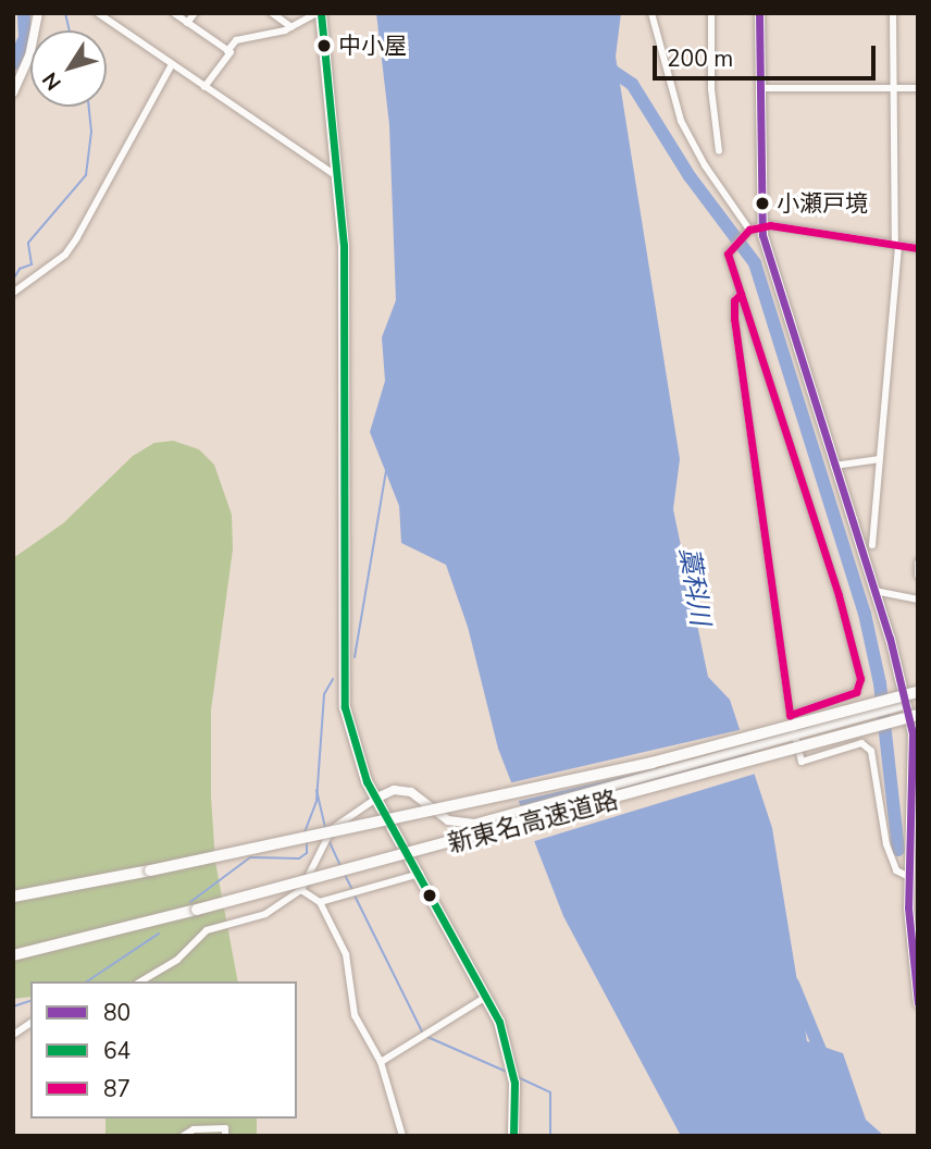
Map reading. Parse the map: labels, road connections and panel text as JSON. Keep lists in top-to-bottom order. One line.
{"streets":{"highway":["新東名高速道路"]},"water":["藁科川"],"places":["中小屋","小瀬戸境"],"lines":["transit line 80","transit line 64","transit line 87"],"legend":["80","64","87"],"scale_bar":"200 m","north":"bottom left"}
